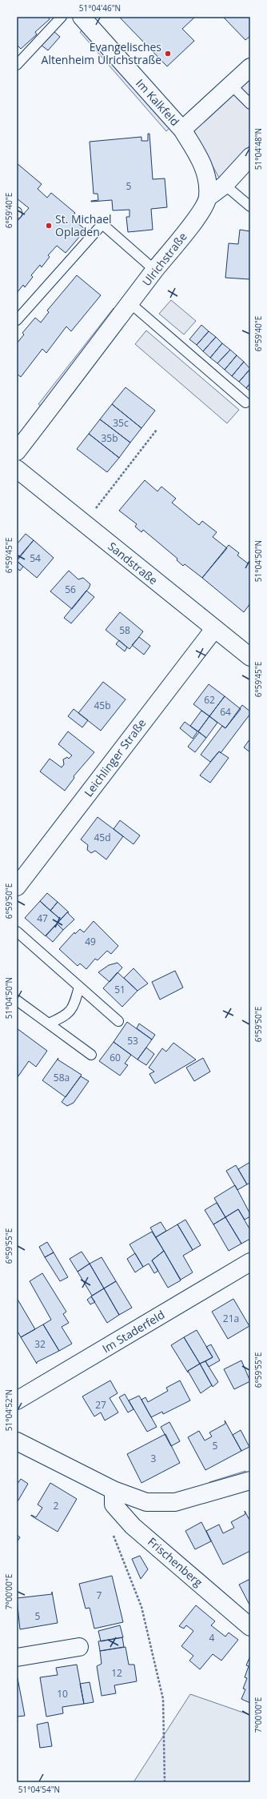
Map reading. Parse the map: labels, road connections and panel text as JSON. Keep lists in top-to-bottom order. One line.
{"streets":{"street":["Im Kalkfeld","Ulrichstraße","Sandstraße","Leichlinger Straße","Im Staderfeld","Frischenberg"]},"crossings":[["Sandstraße","Leichlinger Straße"]],"places":["Evangelisches Altenheim Ulrichstraße","St. Michael Opladen"],"house_numbers":["5","35c","35b","54","56","58","62","45b","64","45d","47","49","51","53","60","58a","21a","32","27","5","3","2","7","5","4","12","10"],"coordinates":["51°04'46\"N","51°04'48\"N","6°59'40\"E","6°59'45\"E","51°04'50\"N","6°59'50\"E","6°59'55\"E","51°04'52\"N","7°00'00\"E","51°04'54\"N"]}
